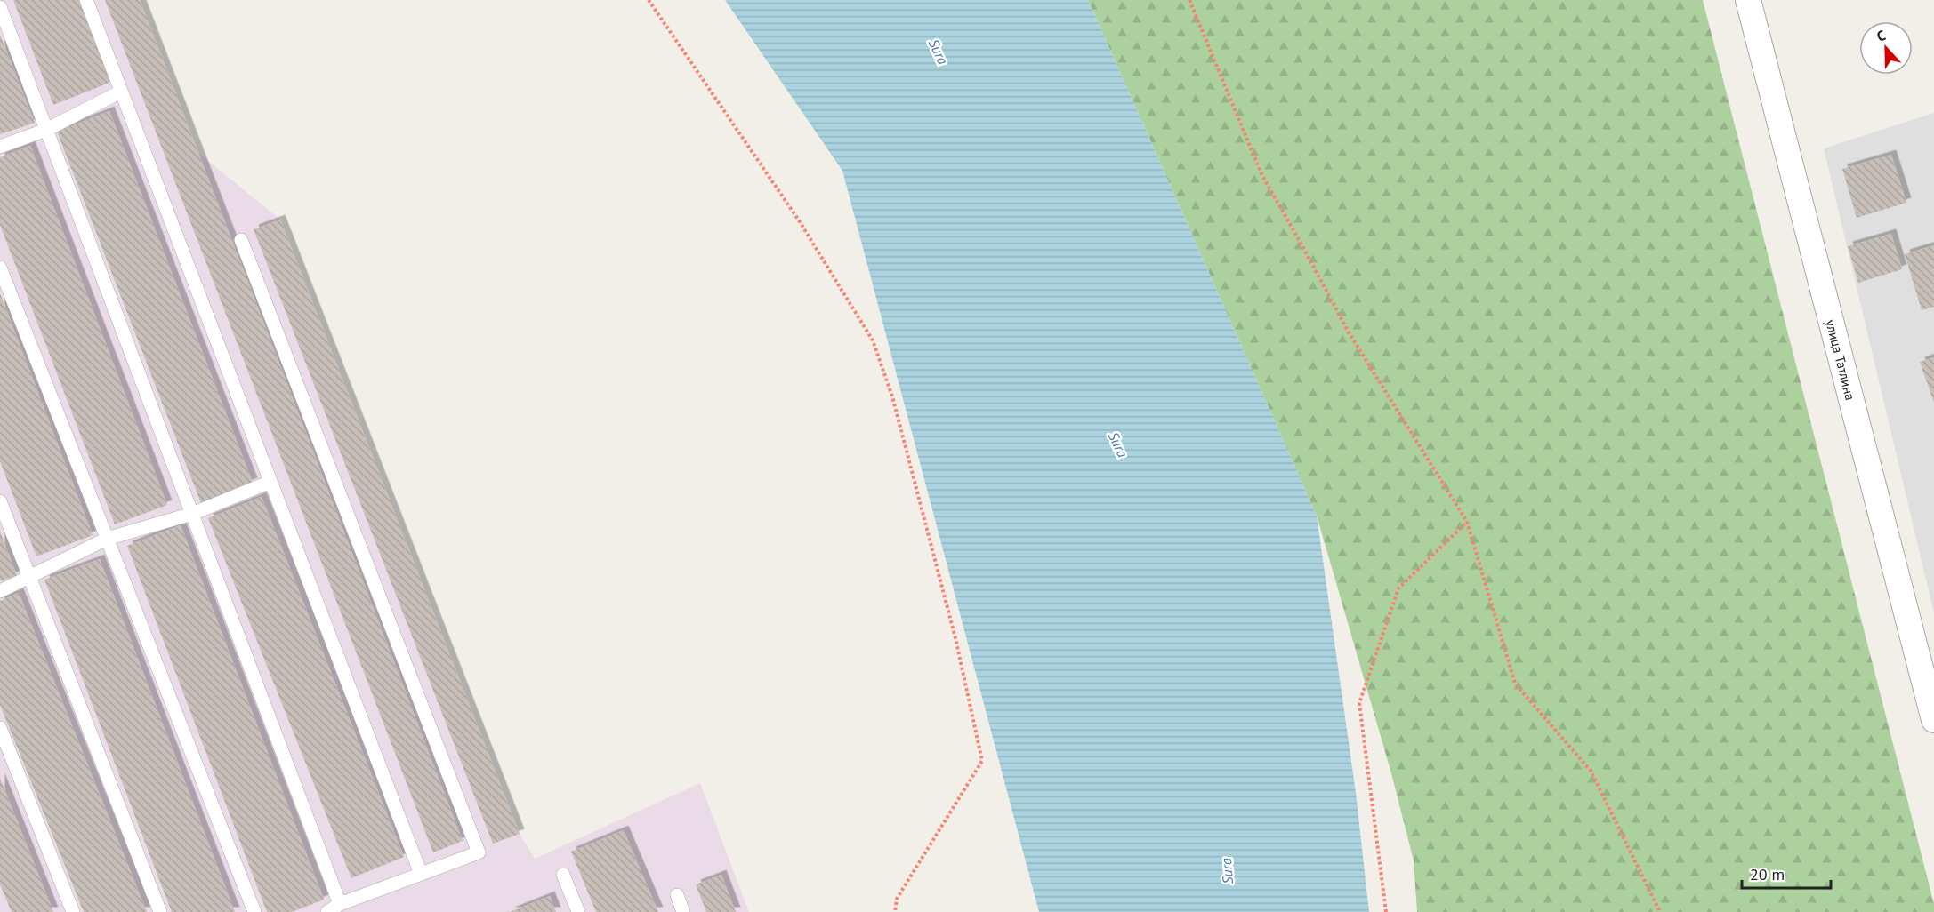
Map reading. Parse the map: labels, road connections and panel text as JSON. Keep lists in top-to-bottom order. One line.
{"streets":{"street":["улица Татлина"]},"water":["Sura"],"scale_bar":"20 m","north":"top"}
